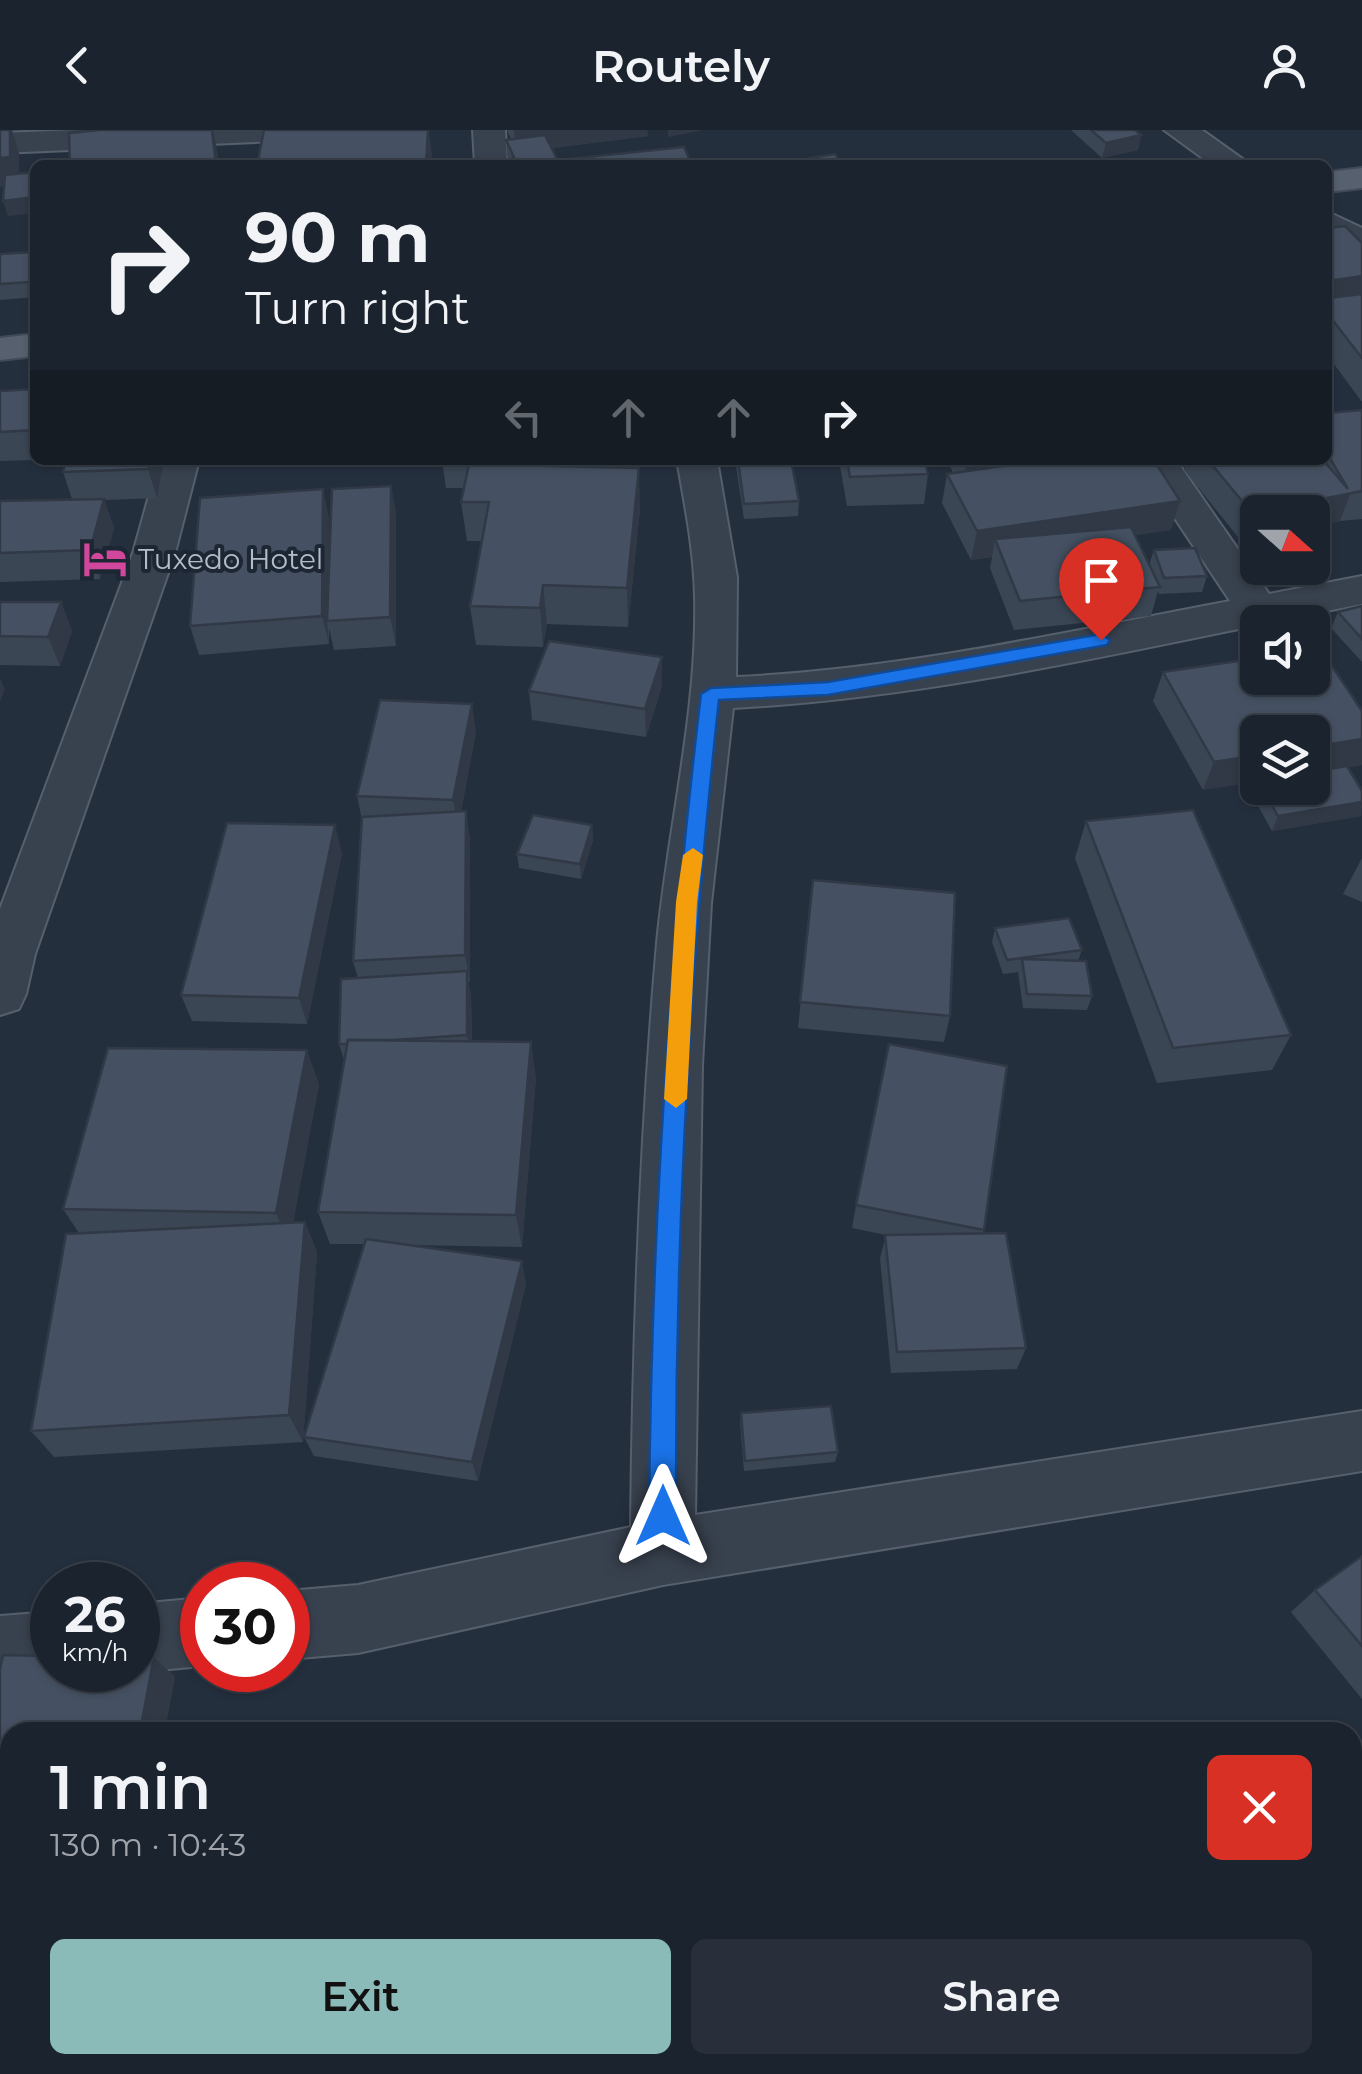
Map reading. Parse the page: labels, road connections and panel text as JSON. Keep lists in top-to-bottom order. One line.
{"places":{"hotel":["Tuxedo Hotel"]},"north":"right","page":{"header":"Routely","turn":["90 m","Turn right"],"speed":"26 km/h","limit":"30","heading":["1 min","130 m · 10:43"],"buttons":["Exit","Share"]}}
